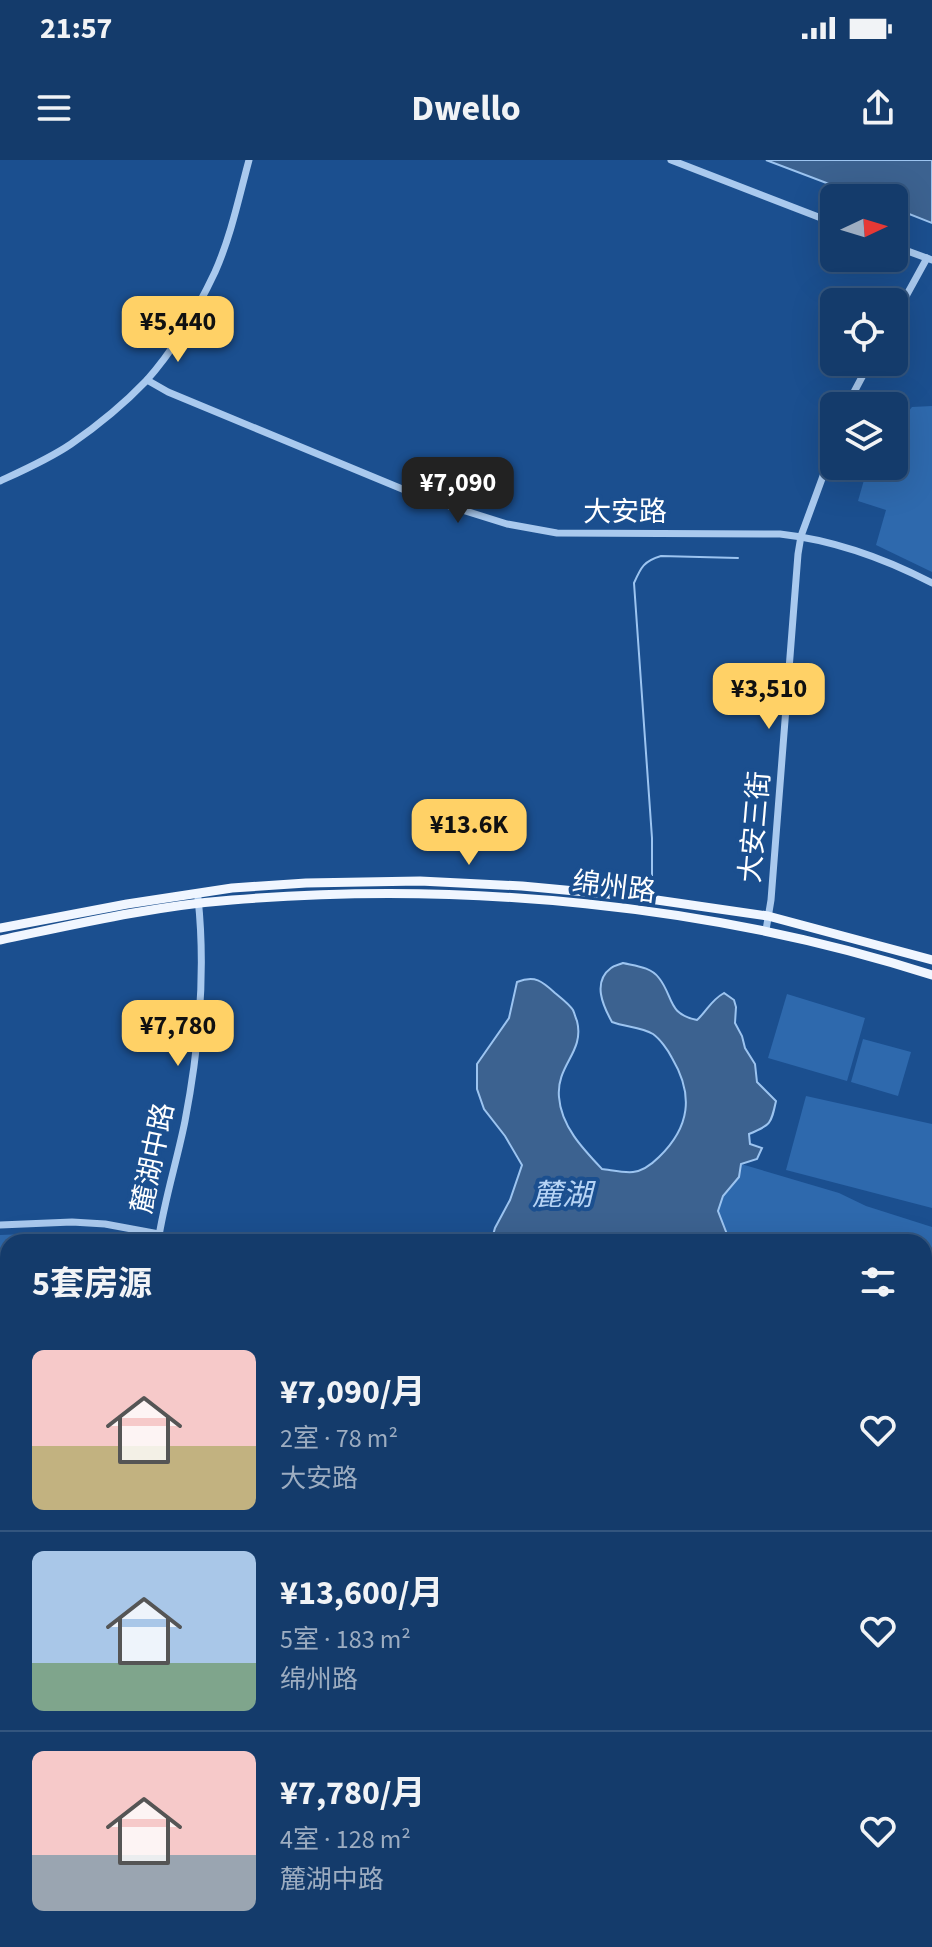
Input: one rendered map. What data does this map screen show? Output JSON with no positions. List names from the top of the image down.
{
  "streets": {
    "main road": ["绵州路"],
    "street": ["大安路", "大安三街", "麓湖中路"]
  },
  "crossings": [
    ["大安路", "大安三街"],
    ["大安三街", "绵州路"],
    ["绵州路", "麓湖中路"]
  ],
  "water": ["麓湖"],
  "north": "right",
  "page": {
    "status": "21:57",
    "header": "Dwello",
    "price": [
      "¥5,440",
      "¥7,090",
      "¥3,510",
      "¥13.6K",
      "¥7,780"
    ],
    "heading": "5套房源",
    "list": [
      {
        "name": "¥7,090/月",
        "note": "2室 · 78 m² · 大安路"
      },
      {
        "name": "¥13,600/月",
        "note": "5室 · 183 m² · 绵州路"
      },
      {
        "name": "¥7,780/月",
        "note": "4室 · 128 m² · 麓湖中路"
      }
    ]
  }
}
